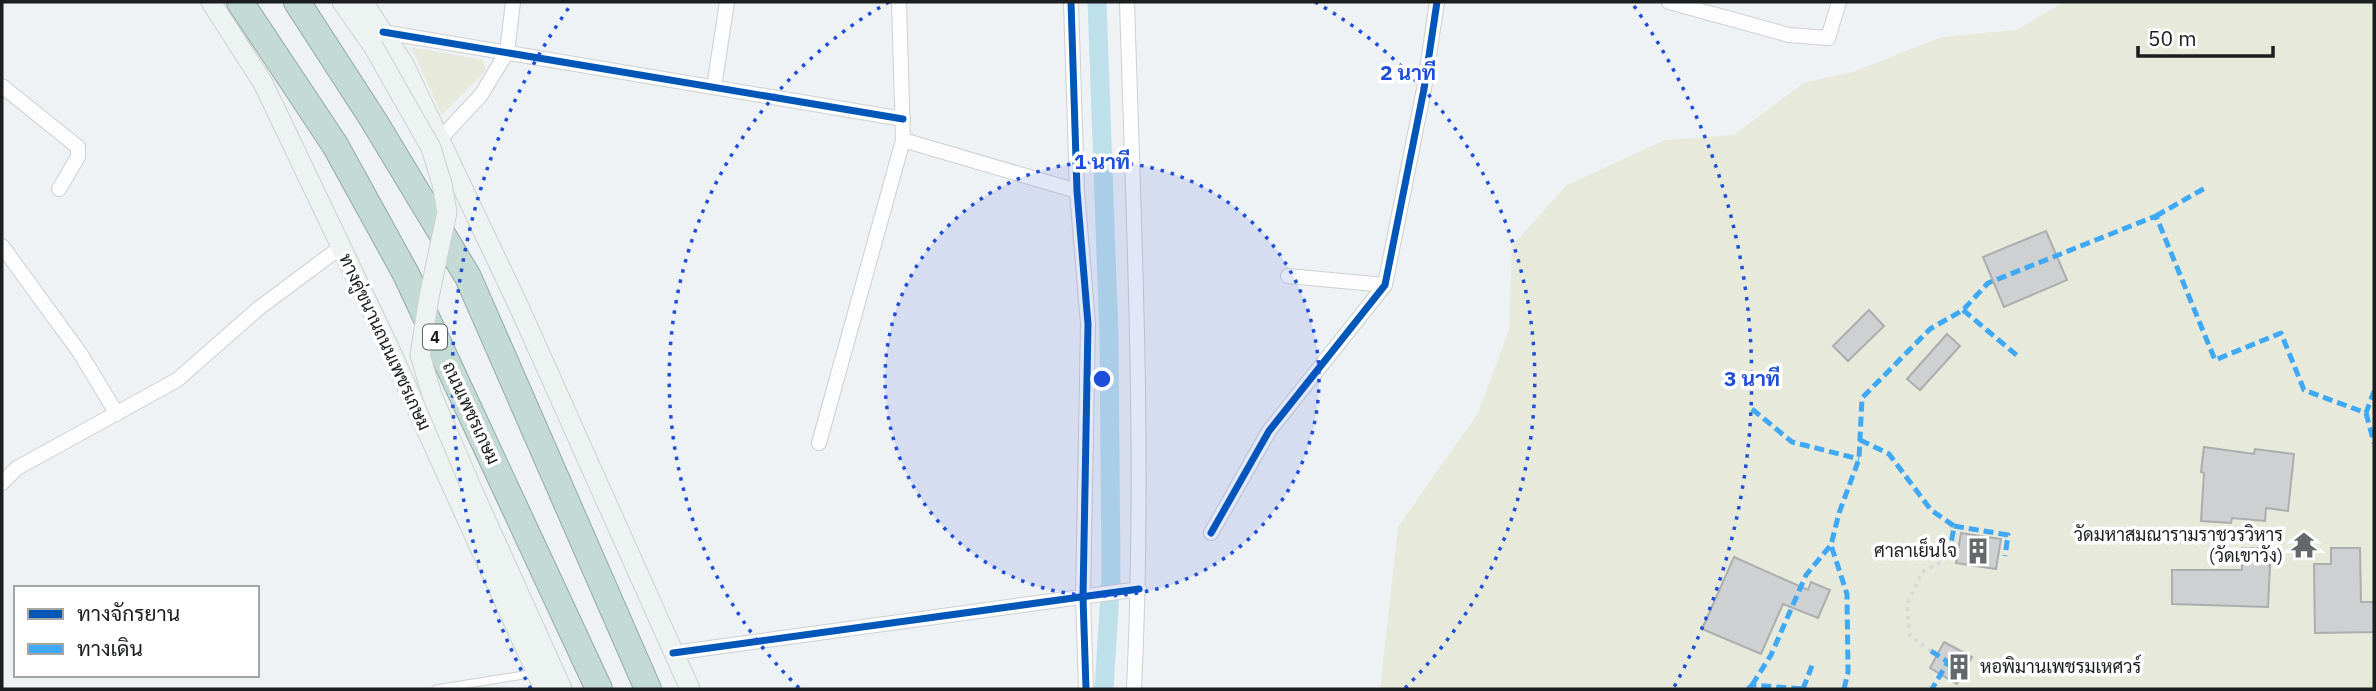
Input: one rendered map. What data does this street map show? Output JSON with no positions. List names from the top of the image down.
{
  "streets": {
    "highway": ["4", "ถนนเพชรเกษม"],
    "main road": ["ทางคู่ขนานถนนเพชรเกษม"]
  },
  "places": {
    "temple": ["วัดมหาสมณารามราชวรวิหาร (วัดเขาวัง)"],
    "building": ["ศาลาเย็นใจ", "หอพิมานเพชรมเหศวร์"]
  },
  "legend": ["ทางจักรยาน", "ทางเดิน"],
  "scale_bar": "50 m",
  "rings": ["2 นาที", "1 นาที", "3 นาที"]
}
